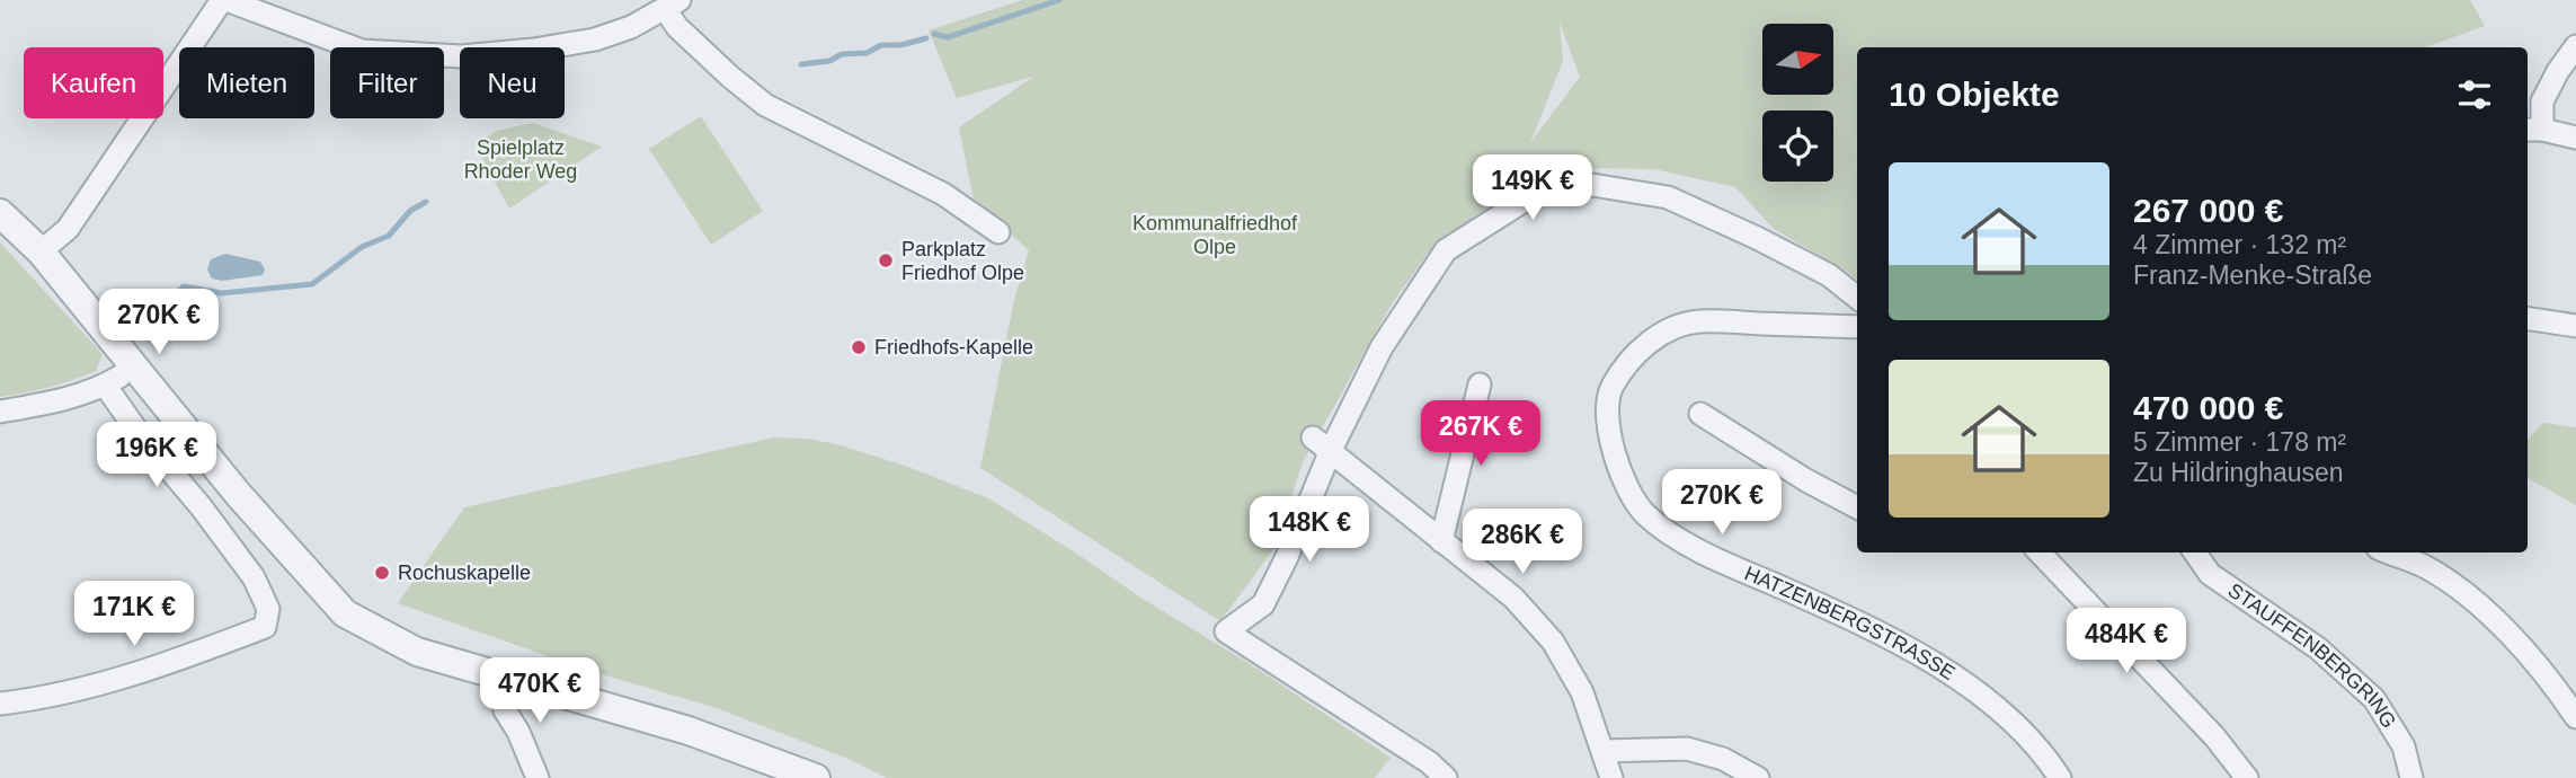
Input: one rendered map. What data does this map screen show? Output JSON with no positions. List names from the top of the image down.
{
  "streets": {
    "street": ["HATZENBERGSTRASSE", "STAUFFENBERGRING"]
  },
  "parks": ["Spielplatz Rhoder Weg", "Kommunalfriedhof Olpe"],
  "places": ["Parkplatz Friedhof Olpe", "Friedhofs-Kapelle", "Rochuskapelle"],
  "north": "right",
  "page": {
    "chip": [
      "Kaufen",
      "Mieten",
      "Filter",
      "Neu"
    ],
    "heading": "10 Objekte",
    "list": [
      {
        "name": "267 000 €",
        "note": "4 Zimmer · 132 m² · Franz-Menke-Straße"
      },
      {
        "name": "470 000 €",
        "note": "5 Zimmer · 178 m² · Zu Hildringhausen"
      }
    ],
    "price": [
      "149K €",
      "270K €",
      "267K €",
      "196K €",
      "270K €",
      "148K €",
      "286K €",
      "171K €",
      "484K €",
      "470K €"
    ]
  }
}
